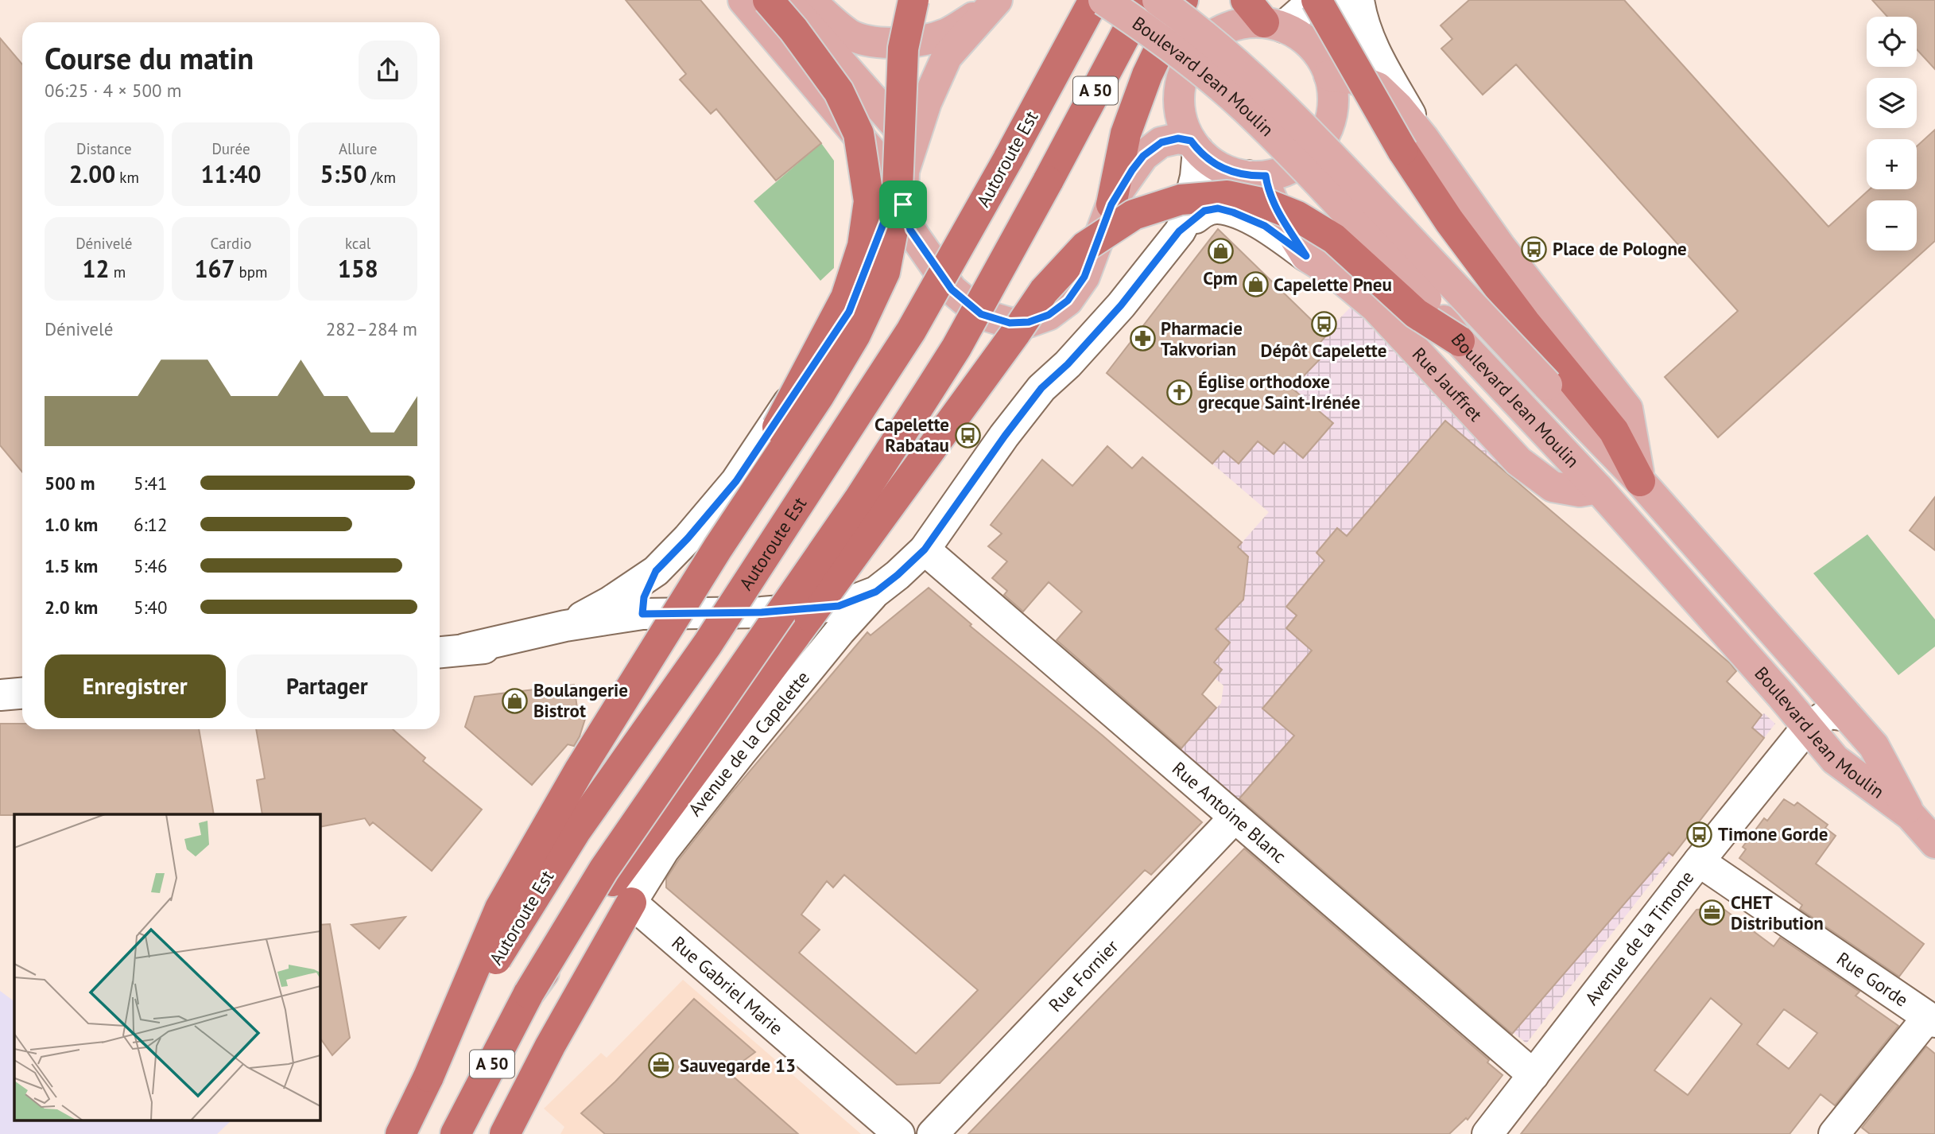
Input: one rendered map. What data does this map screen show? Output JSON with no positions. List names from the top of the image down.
{
  "streets": {
    "highway": ["A 50", "Autoroute Est"],
    "main road": ["Boulevard Jean Moulin", "Rue Jauffret"],
    "street": [
      "Avenue de la Capelette",
      "Rue Antoine Blanc",
      "Avenue de la Timone",
      "Rue Fornier",
      "Rue Gorde",
      "Rue Gabriel Marie"
    ]
  },
  "crossings": [
    ["Boulevard Jean Moulin", "Rue Jauffret"],
    ["Boulevard Jean Moulin", "Avenue de la Timone"],
    ["Rue Jauffret", "Avenue de la Capelette"],
    ["Avenue de la Capelette", "Rue Antoine Blanc"],
    ["Avenue de la Capelette", "Rue Gabriel Marie"],
    ["Rue Antoine Blanc", "Avenue de la Timone"],
    ["Rue Antoine Blanc", "Rue Fornier"],
    ["Avenue de la Timone", "Rue Gorde"]
  ],
  "places": {
    "bus stop": [
      "Place de Pologne",
      "Dépôt Capelette",
      "Capelette Rabatau",
      "Timone Gorde"
    ],
    "shop": ["Cpm", "Capelette Pneu", "Boulangerie Bistrot"],
    "pharmacy": ["Pharmacie Takvorian"],
    "church": ["Église orthodoxe grecque Saint-Irénée"],
    "office": ["CHET Distribution", "Sauvegarde 13"]
  },
  "page": {
    "map_buttons": ["+", "−"],
    "heading": ["Course du matin", "06:25 · 4 × 500 m"],
    "stats": [
      ["Distance", "2.00 km"],
      ["Durée", "11:40"],
      ["Allure", "5:50 /km"],
      ["Dénivelé", "12 m"],
      ["Cardio", "167 bpm"],
      ["kcal", "158"]
    ],
    "chart": ["Dénivelé", "282–284 m"],
    "list": [
      {
        "name": "500 m",
        "note": "5:41"
      },
      {
        "name": "1.0 km",
        "note": "6:12"
      },
      {
        "name": "1.5 km",
        "note": "5:46"
      },
      {
        "name": "2.0 km",
        "note": "5:40"
      }
    ],
    "buttons": ["Enregistrer", "Partager"]
  }
}
